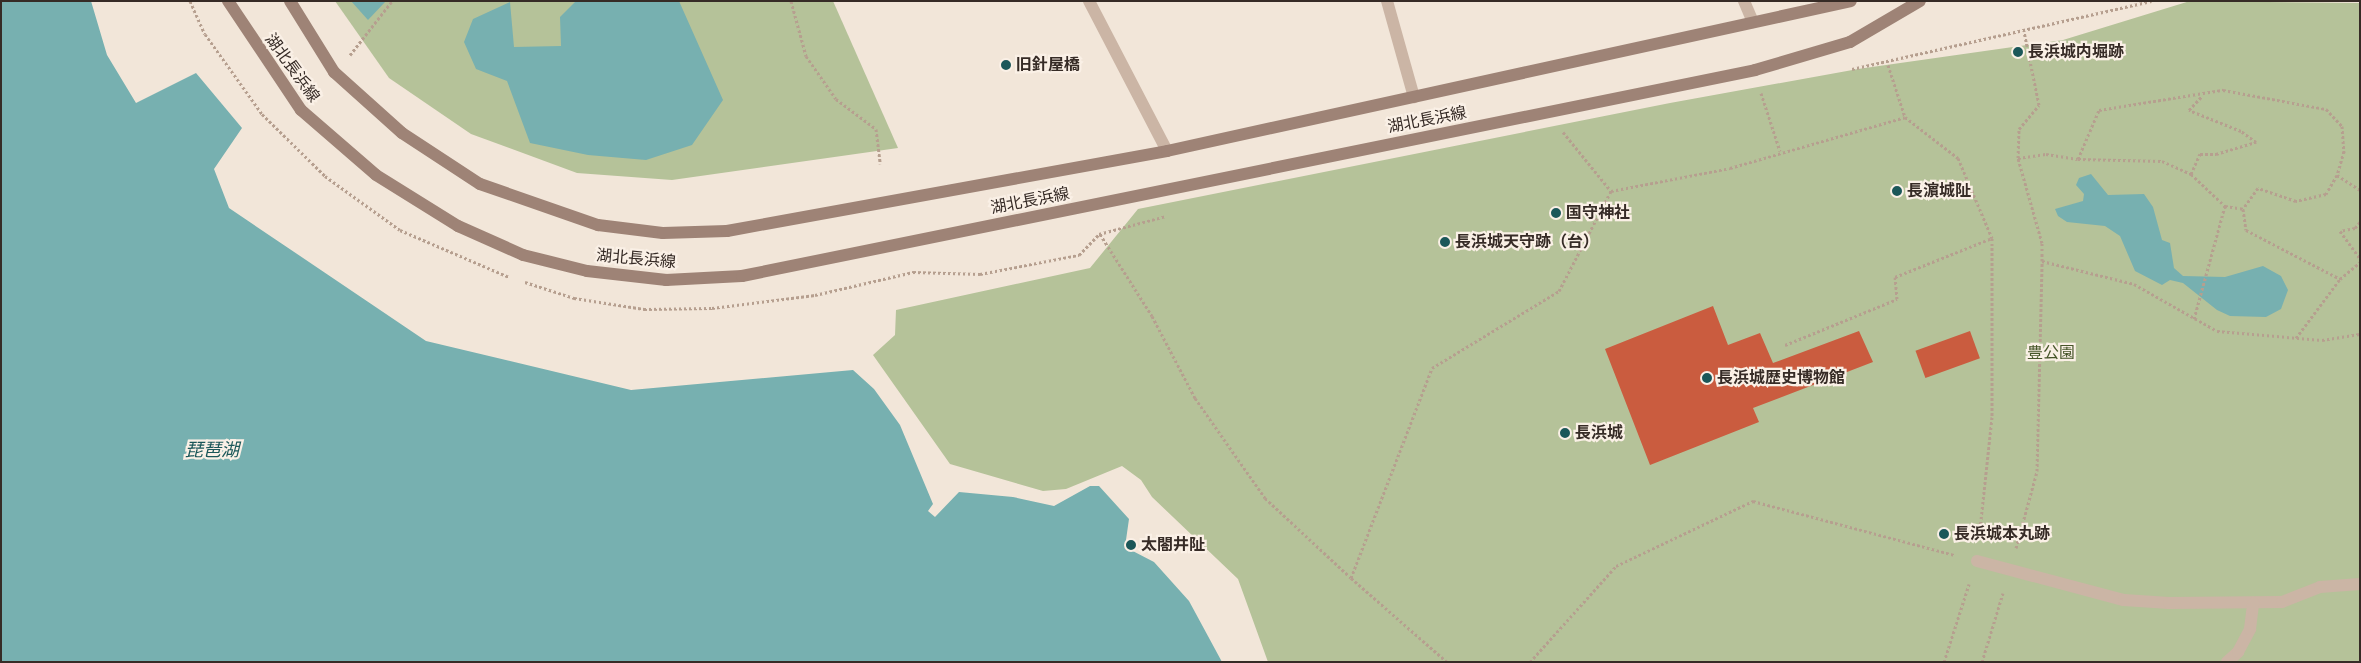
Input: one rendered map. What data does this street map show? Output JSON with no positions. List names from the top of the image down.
{
  "streets": {
    "main road": ["湖北長浜線"]
  },
  "water": ["琵琶湖"],
  "parks": ["豊公園"],
  "places": [
    "長浜城内堀跡",
    "旧針屋橋",
    "長濵城阯",
    "国守神社",
    "長浜城天守跡（台）",
    "長浜城歴史博物館",
    "長浜城",
    "長浜城本丸跡",
    "太閤井阯"
  ]
}
